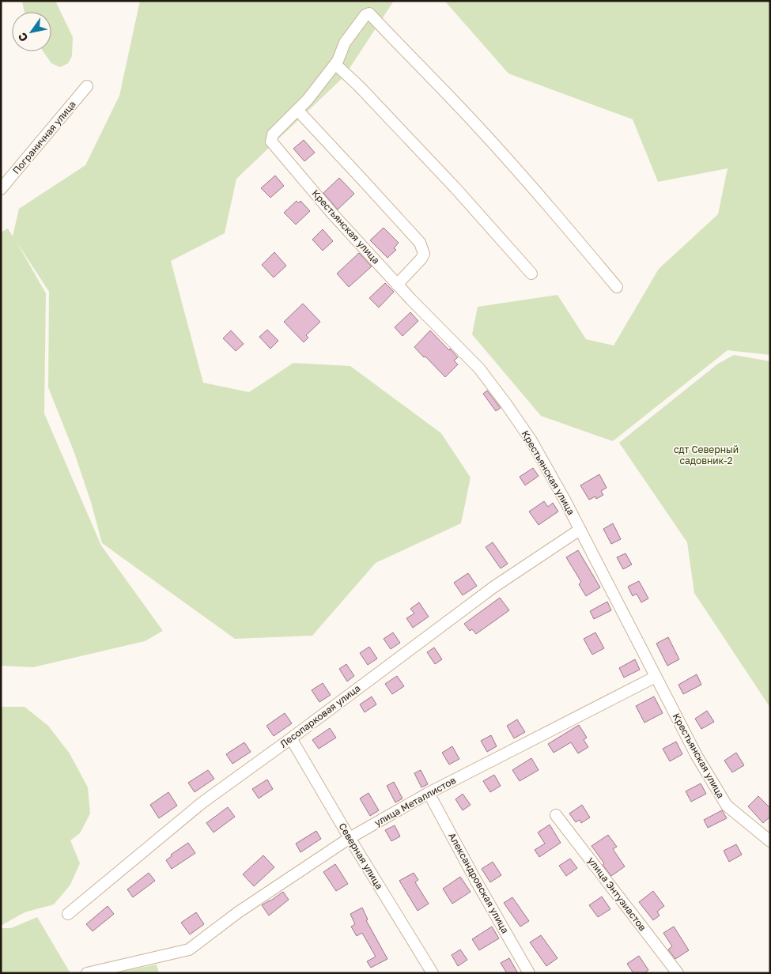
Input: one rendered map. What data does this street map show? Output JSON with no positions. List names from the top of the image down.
{
  "streets": {
    "street": [
      "Пограничная улица",
      "Крестьянская улица",
      "Лесопарковая улица",
      "улица Металлистов",
      "Северная улица",
      "Александровская улица",
      "улица Энтузиастов"
    ]
  },
  "crossings": [
    ["Крестьянская улица", "Лесопарковая улица"],
    ["Крестьянская улица", "улица Металлистов"],
    ["Лесопарковая улица", "Северная улица"],
    ["улица Металлистов", "Северная улица"],
    ["улица Металлистов", "Александровская улица"]
  ],
  "parks": ["сдт Северный садовник-2"],
  "north": "bottom left"
}
